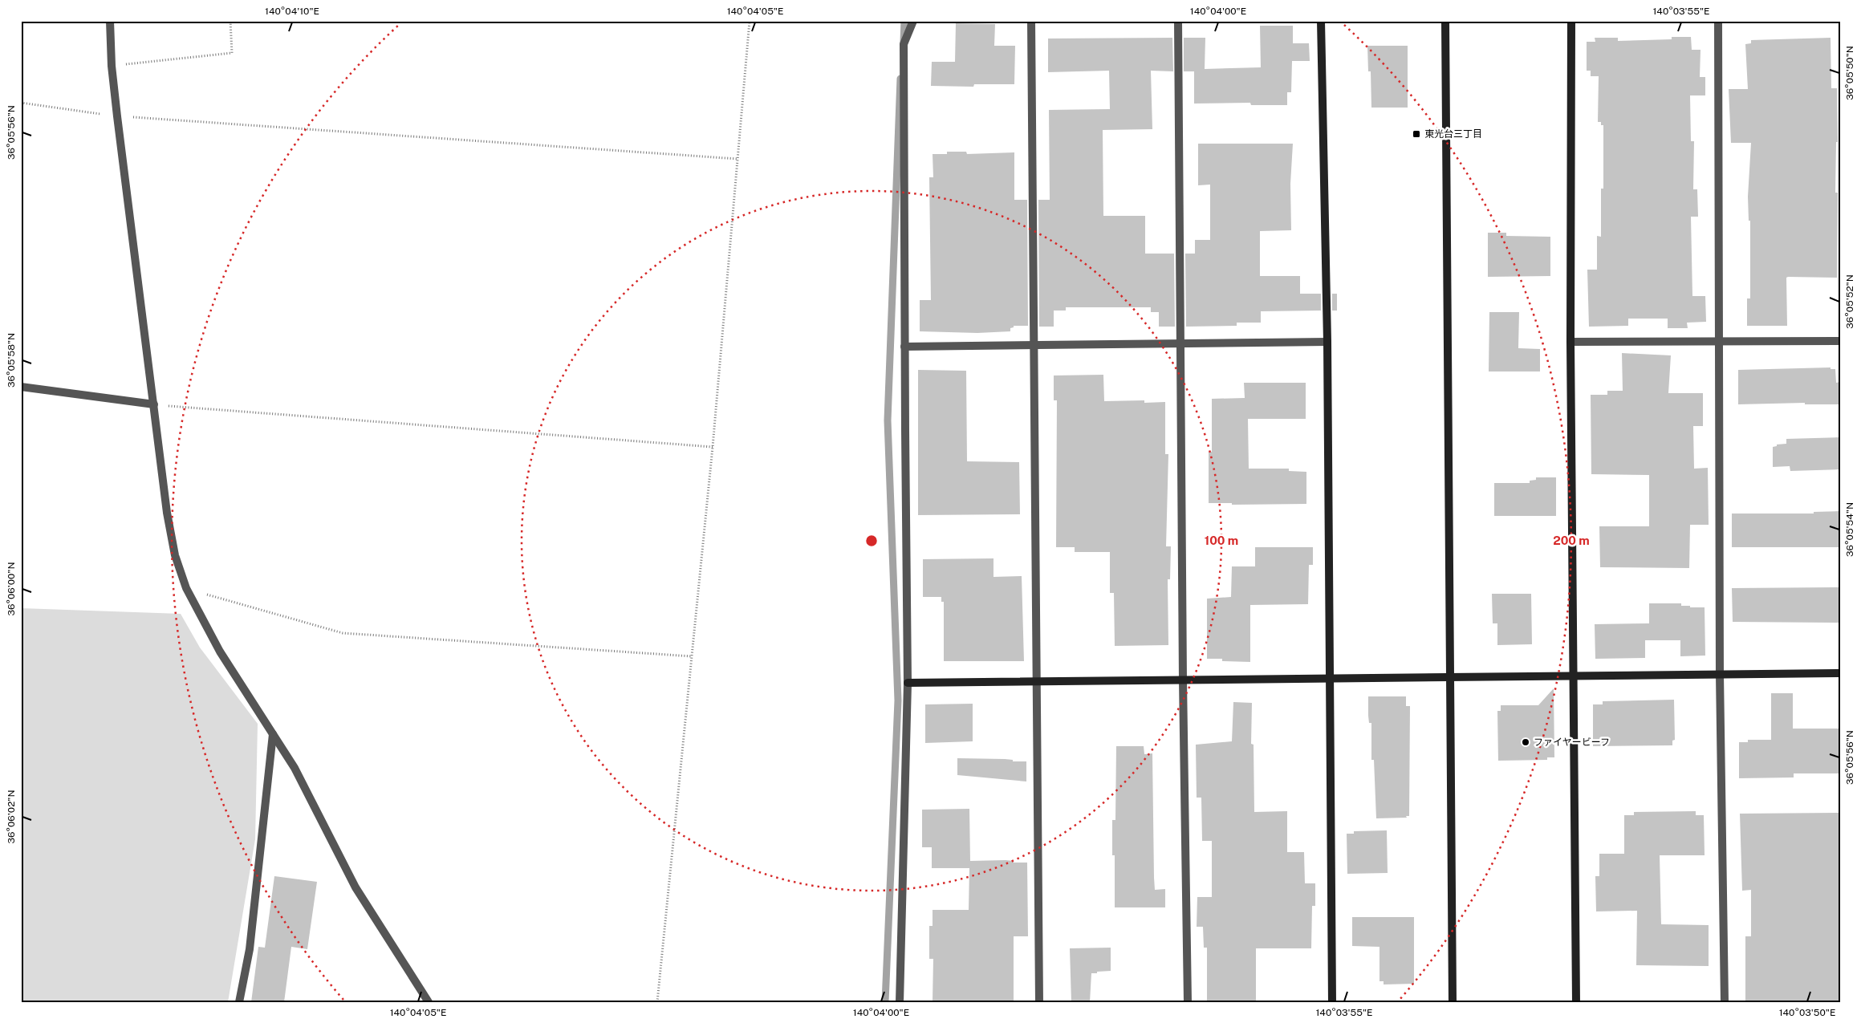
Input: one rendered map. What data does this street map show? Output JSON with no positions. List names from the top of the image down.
{
  "places": {
    "transit": ["東光台三丁目"],
    "other": ["ファイヤービーフ"]
  },
  "coordinates": [
    "140°04'10\"E",
    "140°04'05\"E",
    "140°04'00\"E",
    "140°03'55\"E",
    "36°05'50\"N",
    "36°05'56\"N",
    "36°05'52\"N",
    "36°05'58\"N",
    "36°05'54\"N",
    "36°06'00\"N",
    "36°06'02\"N",
    "140°03'50\"E"
  ],
  "rings": ["100 m", "200 m"]
}
